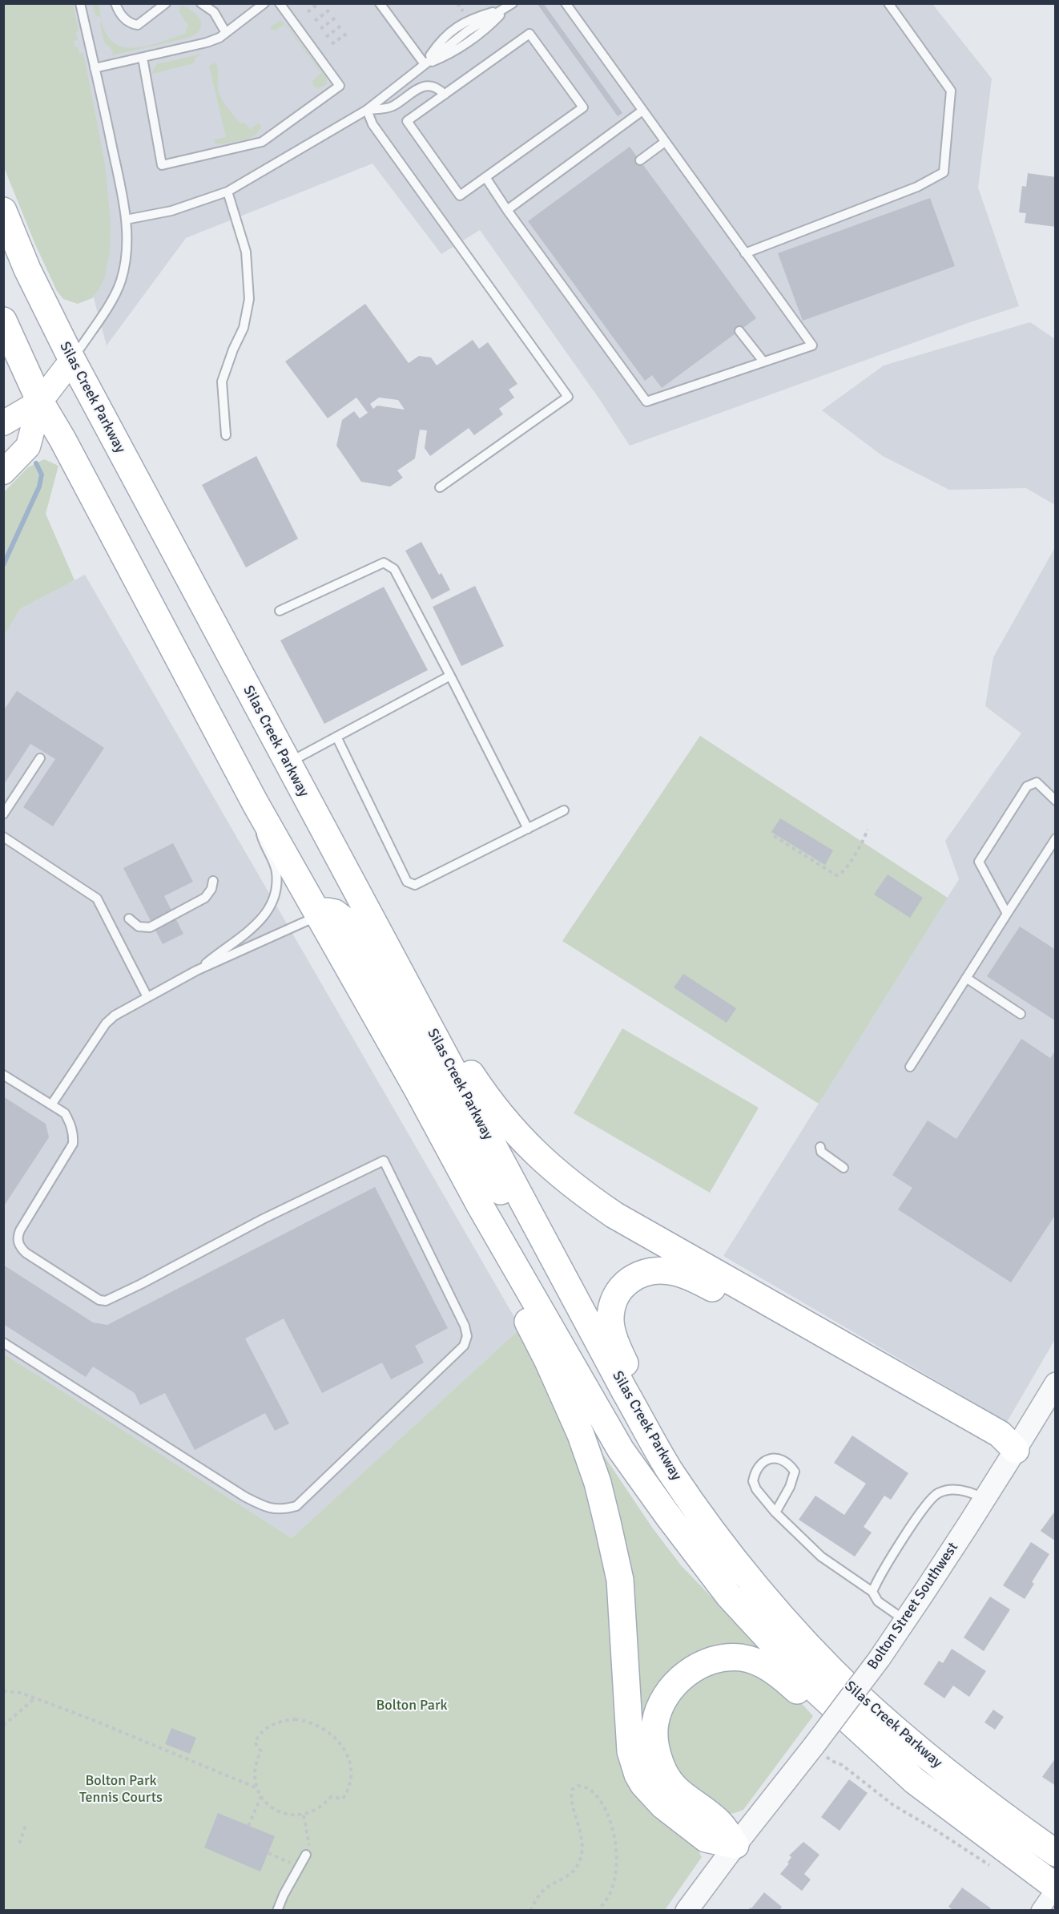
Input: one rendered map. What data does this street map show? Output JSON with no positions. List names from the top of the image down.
{
  "streets": {
    "main road": ["Silas Creek Parkway"],
    "street": ["Bolton Street Southwest"]
  },
  "parks": ["Bolton Park", "Bolton Park Tennis Courts"]
}
